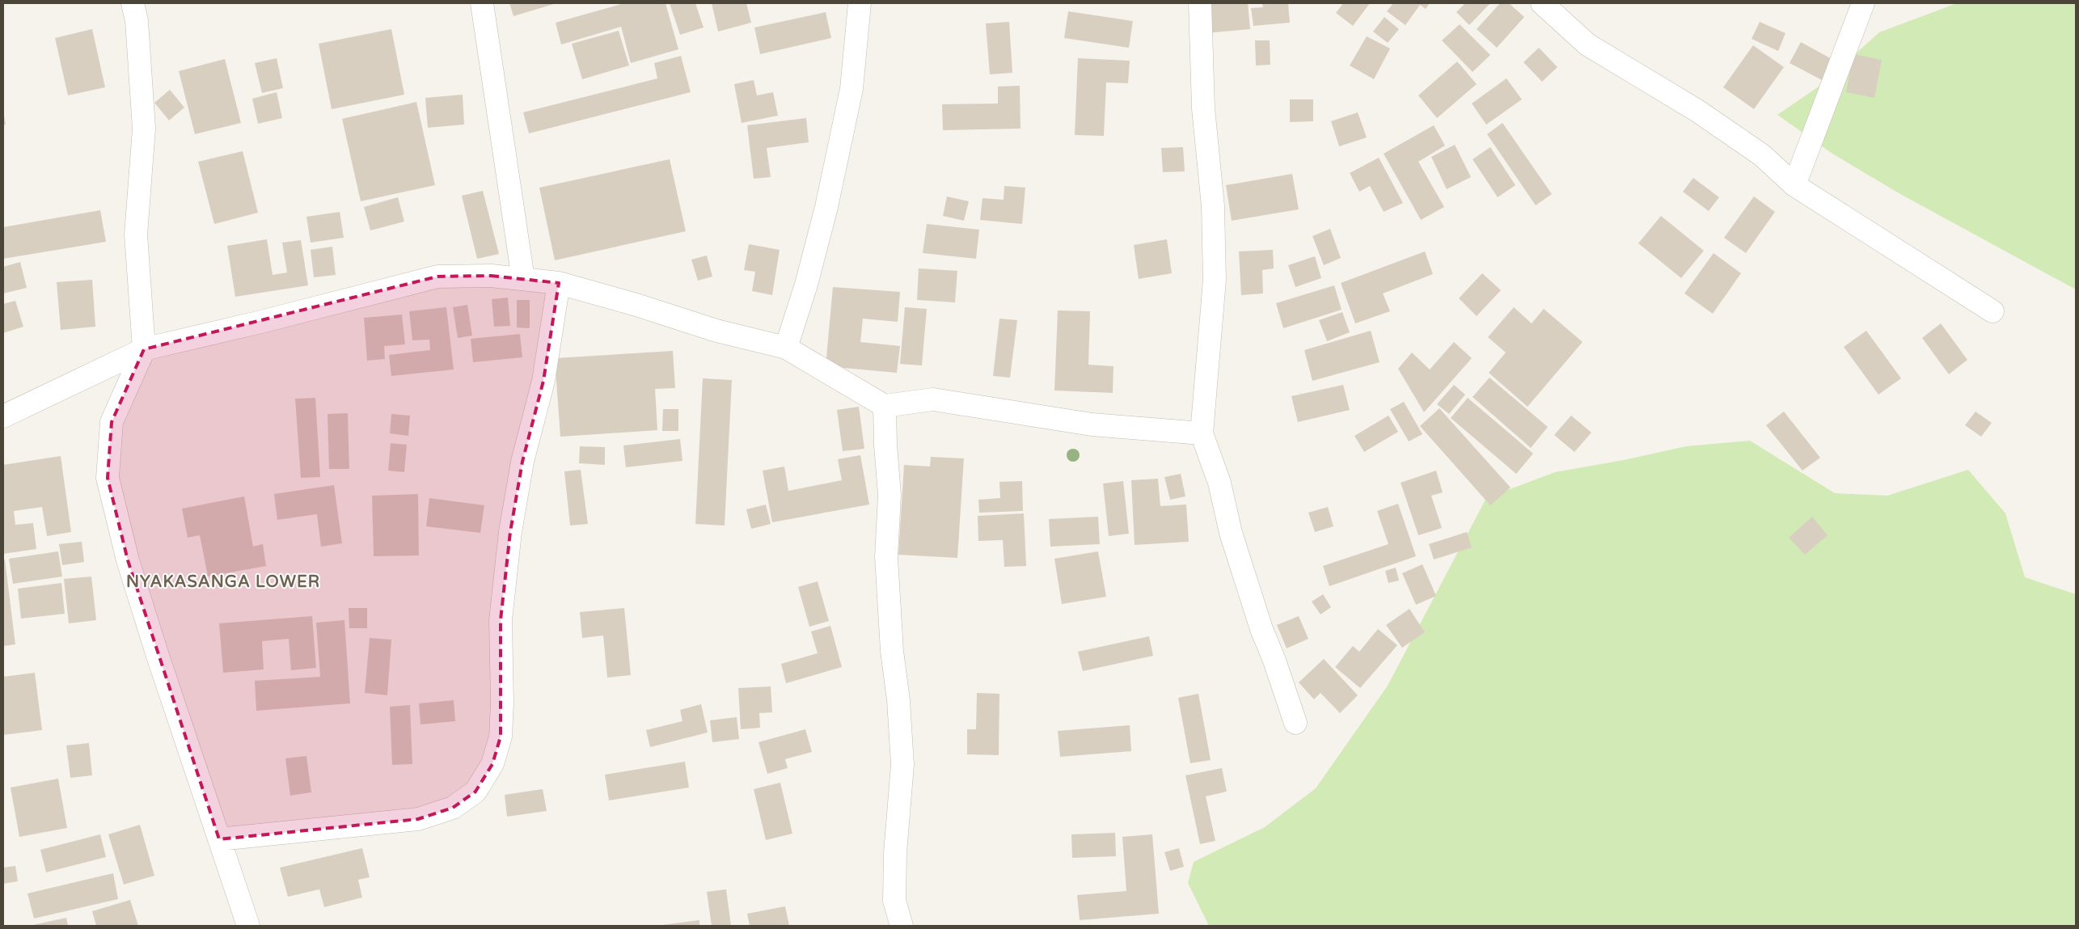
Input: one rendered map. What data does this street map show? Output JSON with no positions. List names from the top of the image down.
{
  "districts": ["NYAKASANGA LOWER"]
}
